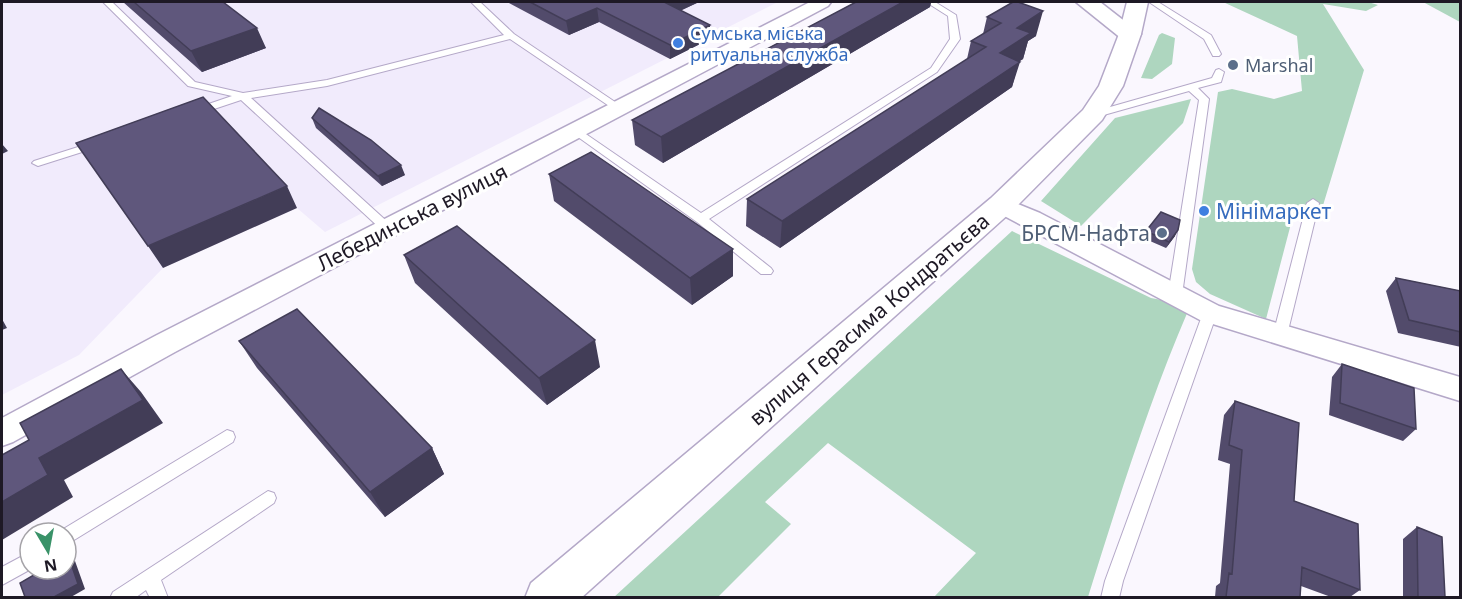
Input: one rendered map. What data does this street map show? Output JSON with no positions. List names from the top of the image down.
{
  "streets": {
    "main road": ["вулиця Герасима Кондратьєва"],
    "street": ["Лебединська вулиця"]
  },
  "places": [
    "Сумська міська ритуальна служба",
    "Marshal",
    "Мінімаркет",
    "БРСМ-Нафта"
  ],
  "north": "bottom"
}
